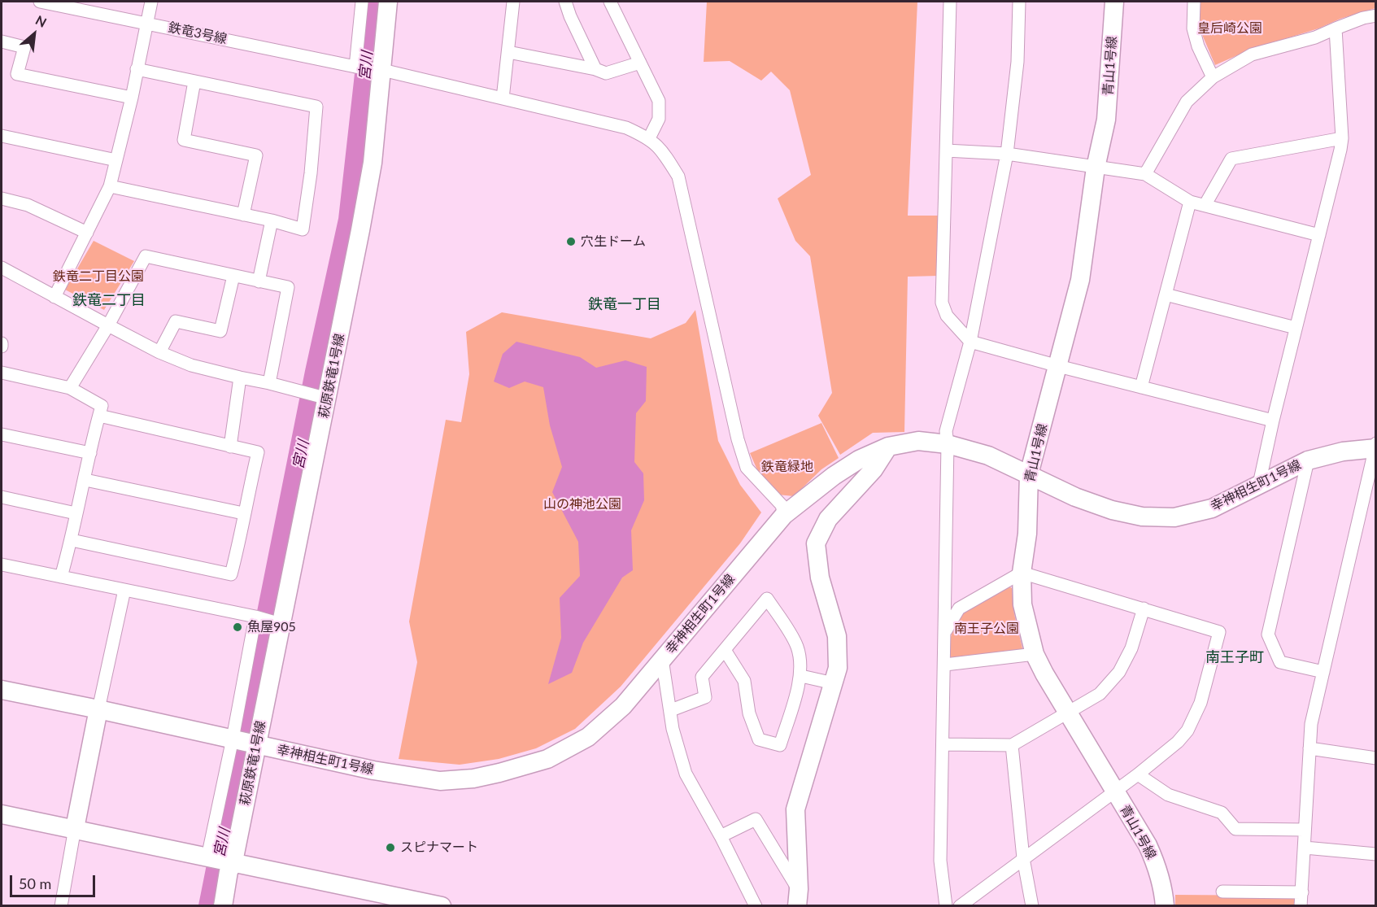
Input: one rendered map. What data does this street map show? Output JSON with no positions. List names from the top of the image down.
{
  "streets": {
    "street": [
      "鉄竜3号線",
      "青山1号線",
      "萩原鉄竜1号線",
      "幸神相生町1号線"
    ]
  },
  "crossings": [
    ["鉄竜3号線", "萩原鉄竜1号線"],
    ["青山1号線", "幸神相生町1号線"],
    ["萩原鉄竜1号線", "幸神相生町1号線"]
  ],
  "districts": ["鉄竜二丁目", "鉄竜一丁目", "南王子町"],
  "water": ["宮川"],
  "parks": [
    "皇后崎公園",
    "鉄竜二丁目公園",
    "鉄竜緑地",
    "山の神池公園",
    "南王子公園"
  ],
  "places": ["穴生ドーム", "魚屋905", "スピナマート"],
  "scale_bar": "50 m",
  "north": "top right"
}
